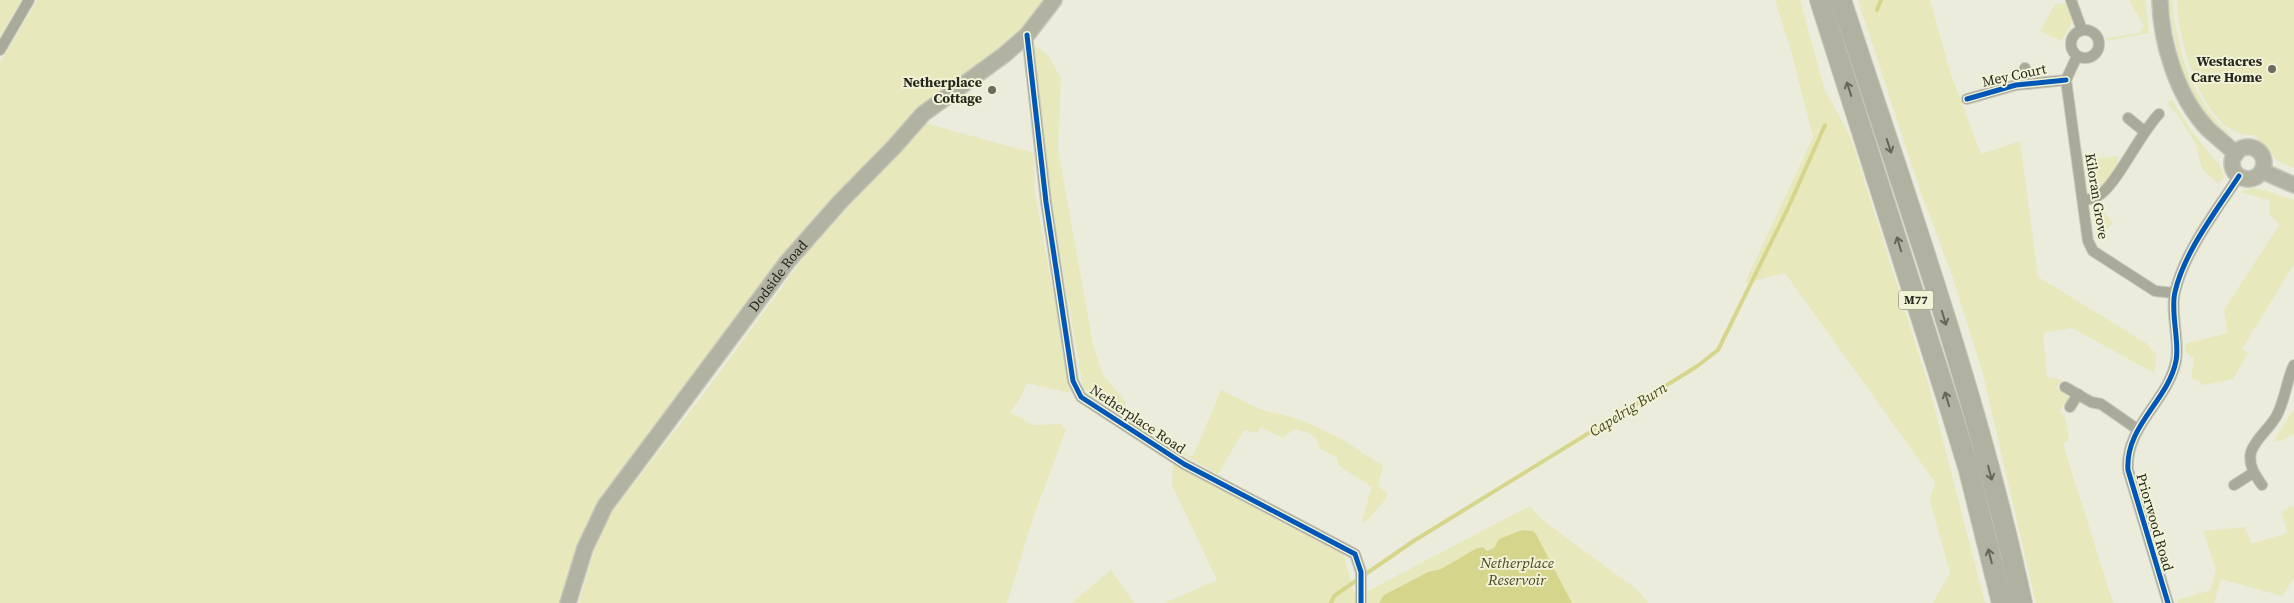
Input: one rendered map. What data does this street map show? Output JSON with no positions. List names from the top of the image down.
{
  "streets": {
    "highway": ["M77"],
    "main road": ["Dodside Road"],
    "street": [
      "Mey Court",
      "Kiloran Grove",
      "Netherplace Road",
      "Priorwood Road"
    ]
  },
  "crossings": [
    ["Mey Court", "Kiloran Grove"],
    ["Kiloran Grove", "Priorwood Road"],
    ["Dodside Road", "Netherplace Road"]
  ],
  "water": ["Capelrig Burn", "Netherplace Reservoir"],
  "places": ["Westacres Care Home", "Netherplace Cottage"]
}
